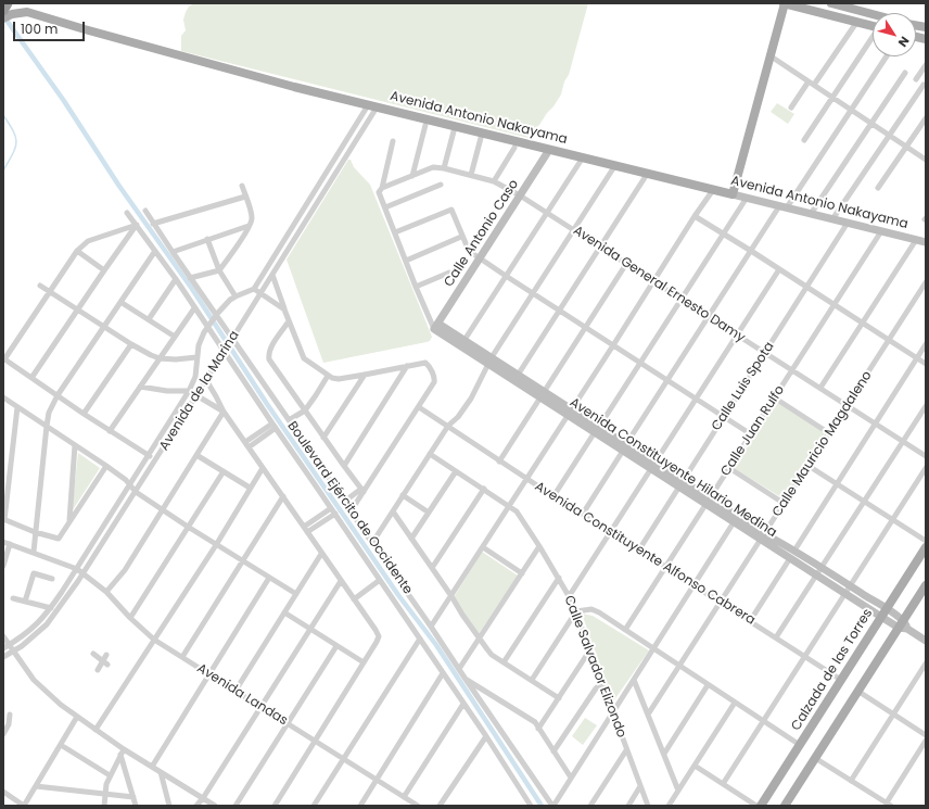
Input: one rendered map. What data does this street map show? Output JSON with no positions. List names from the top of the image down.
{
  "streets": {
    "main road": ["Avenida Antonio Nakayama", "Calzada de las Torres"],
    "street": [
      "Calle Antonio Caso",
      "Avenida General Ernesto Damy",
      "Calle Luis Spota",
      "Avenida de la Marina",
      "Calle Juan Rulfo",
      "Calle Mauricio Magdaleno",
      "Avenida Constituyente Hilario Medina",
      "Boulevard Ejército de Occidente",
      "Avenida Constituyente Alfonso Cabrera",
      "Calle Salvador Elizondo",
      "Avenida Landas"
    ]
  },
  "crossings": [
    ["Avenida Antonio Nakayama", "Calle Antonio Caso"],
    ["Avenida Antonio Nakayama", "Calle Luis Spota"],
    ["Avenida Antonio Nakayama", "Avenida de la Marina"],
    ["Avenida Antonio Nakayama", "Calle Juan Rulfo"],
    ["Calle Antonio Caso", "Avenida General Ernesto Damy"],
    ["Calle Antonio Caso", "Avenida Constituyente Hilario Medina"],
    ["Avenida General Ernesto Damy", "Calle Luis Spota"],
    ["Avenida General Ernesto Damy", "Calle Juan Rulfo"],
    ["Avenida General Ernesto Damy", "Calle Mauricio Magdaleno"],
    ["Calle Luis Spota", "Avenida Constituyente Hilario Medina"],
    ["Calle Luis Spota", "Avenida Constituyente Alfonso Cabrera"],
    ["Avenida de la Marina", "Boulevard Ejército de Occidente"],
    ["Avenida de la Marina", "Avenida Landas"],
    ["Calle Juan Rulfo", "Avenida Constituyente Hilario Medina"],
    ["Calle Juan Rulfo", "Avenida Constituyente Alfonso Cabrera"],
    ["Calle Mauricio Magdaleno", "Avenida Constituyente Hilario Medina"],
    ["Calle Mauricio Magdaleno", "Avenida Constituyente Alfonso Cabrera"],
    ["Avenida Constituyente Hilario Medina", "Calzada de las Torres"],
    ["Avenida Constituyente Alfonso Cabrera", "Calzada de las Torres"]
  ],
  "scale_bar": "100 m",
  "north": "bottom right"
}
